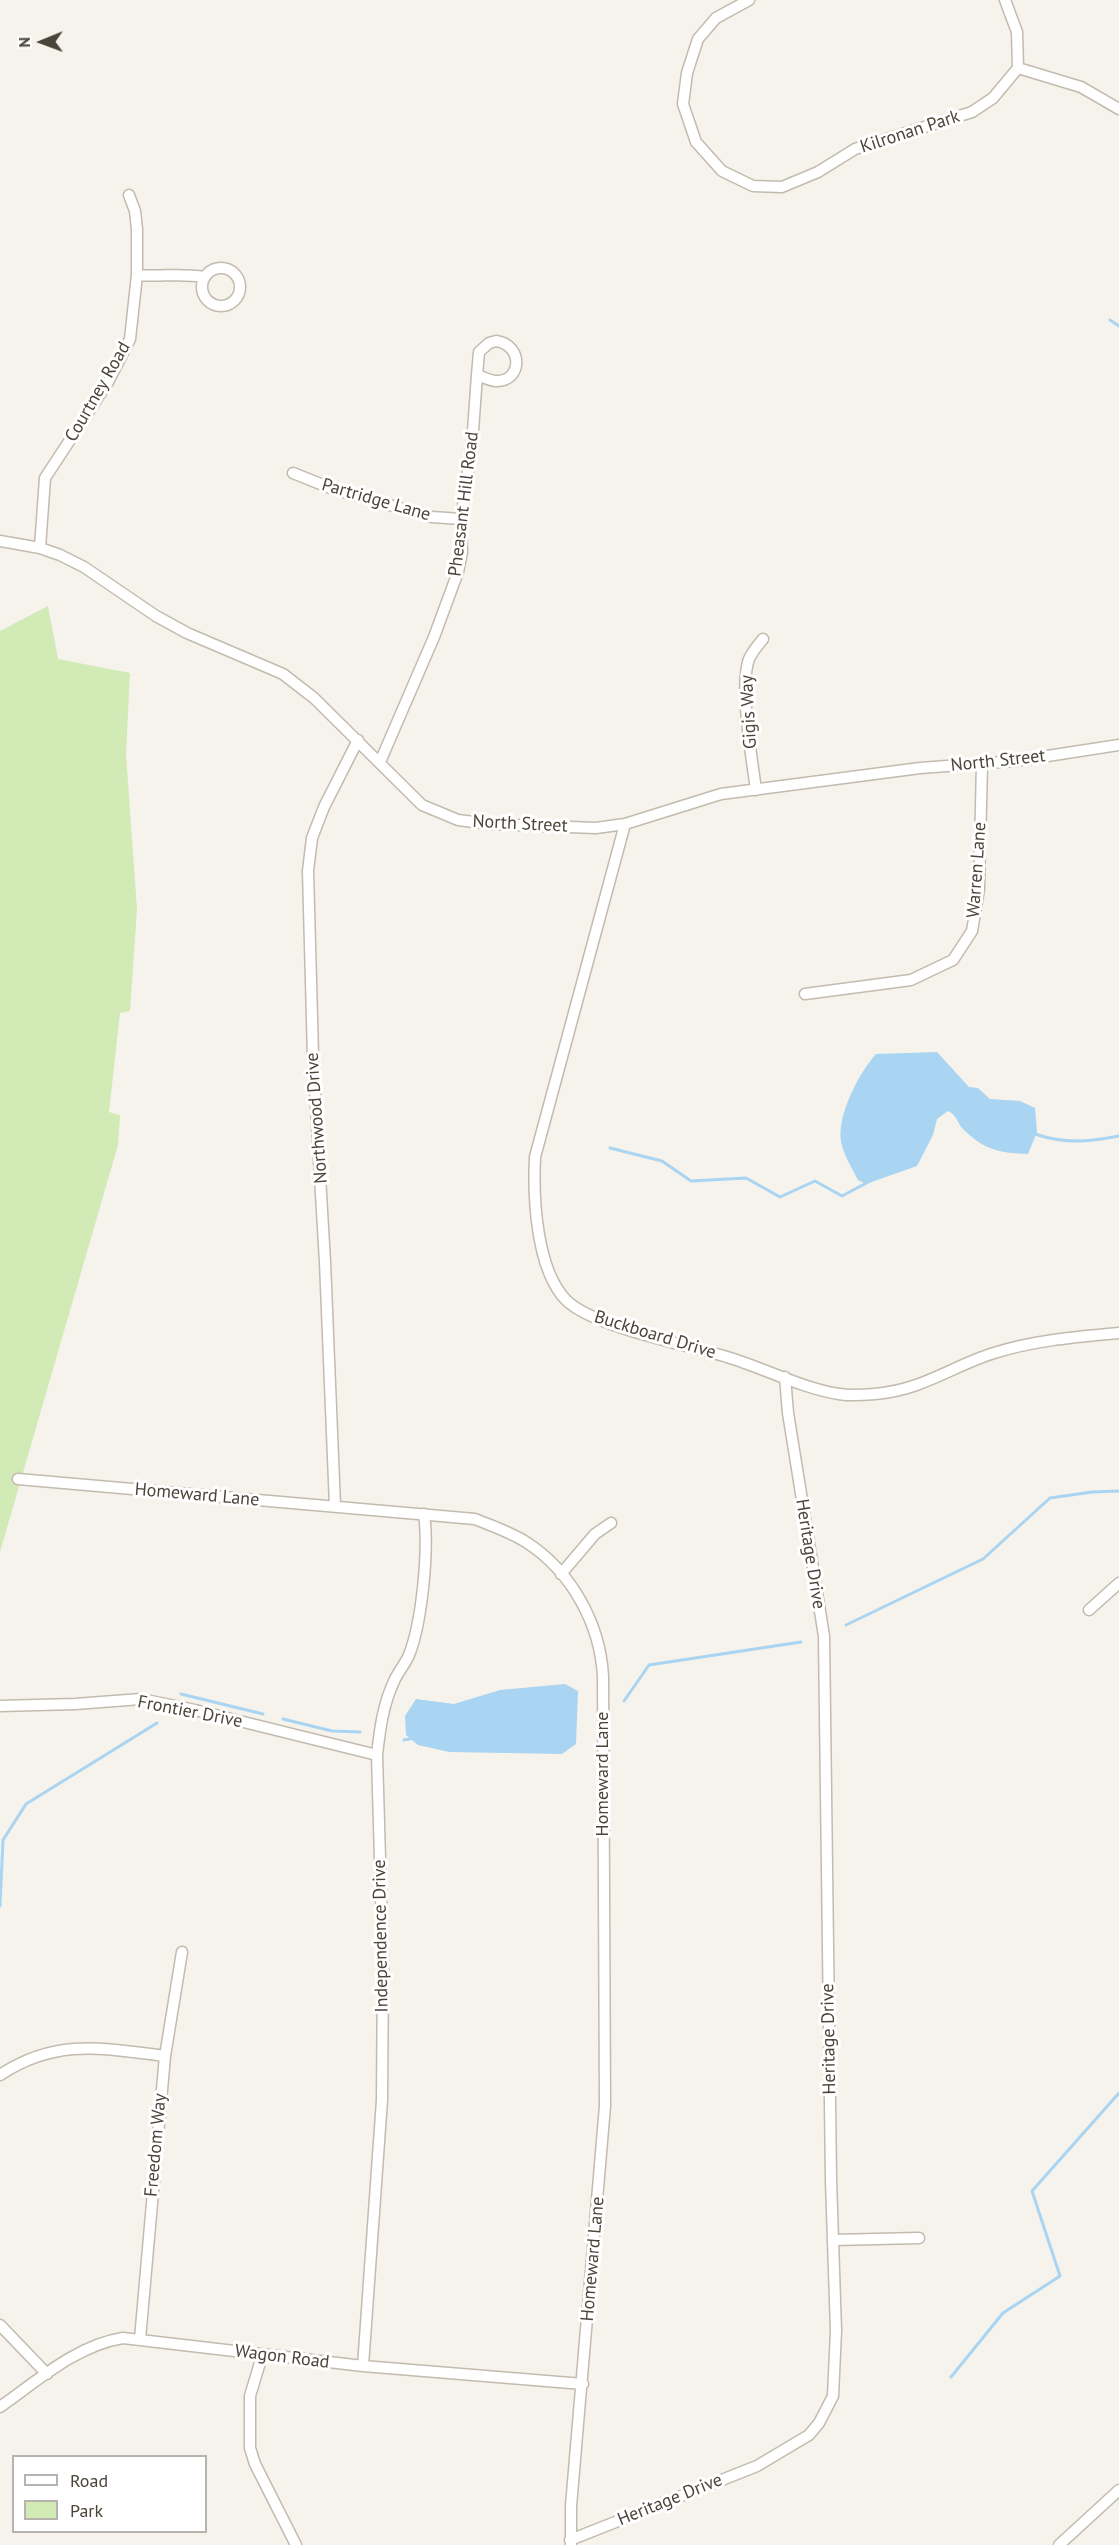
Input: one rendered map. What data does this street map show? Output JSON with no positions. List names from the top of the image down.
{
  "streets": {
    "street": [
      "Kilronan Park",
      "Courtney Road",
      "Partridge Lane",
      "Pheasant Hill Road",
      "Gigis Way",
      "North Street",
      "Warren Lane",
      "Northwood Drive",
      "Buckboard Drive",
      "Homeward Lane",
      "Heritage Drive",
      "Frontier Drive",
      "Independence Drive",
      "Freedom Way",
      "Wagon Road"
    ]
  },
  "crossings": [
    ["Courtney Road", "North Street"],
    ["Partridge Lane", "Pheasant Hill Road"],
    ["Pheasant Hill Road", "North Street"],
    ["Gigis Way", "North Street"],
    ["North Street", "Warren Lane"],
    ["North Street", "Northwood Drive"],
    ["North Street", "Buckboard Drive"],
    ["Northwood Drive", "Homeward Lane"],
    ["Buckboard Drive", "Heritage Drive"],
    ["Homeward Lane", "Heritage Drive"],
    ["Homeward Lane", "Independence Drive"],
    ["Homeward Lane", "Wagon Road"],
    ["Frontier Drive", "Independence Drive"],
    ["Independence Drive", "Wagon Road"],
    ["Freedom Way", "Wagon Road"]
  ],
  "legend": ["Road", "Park"],
  "north": "left"
}
